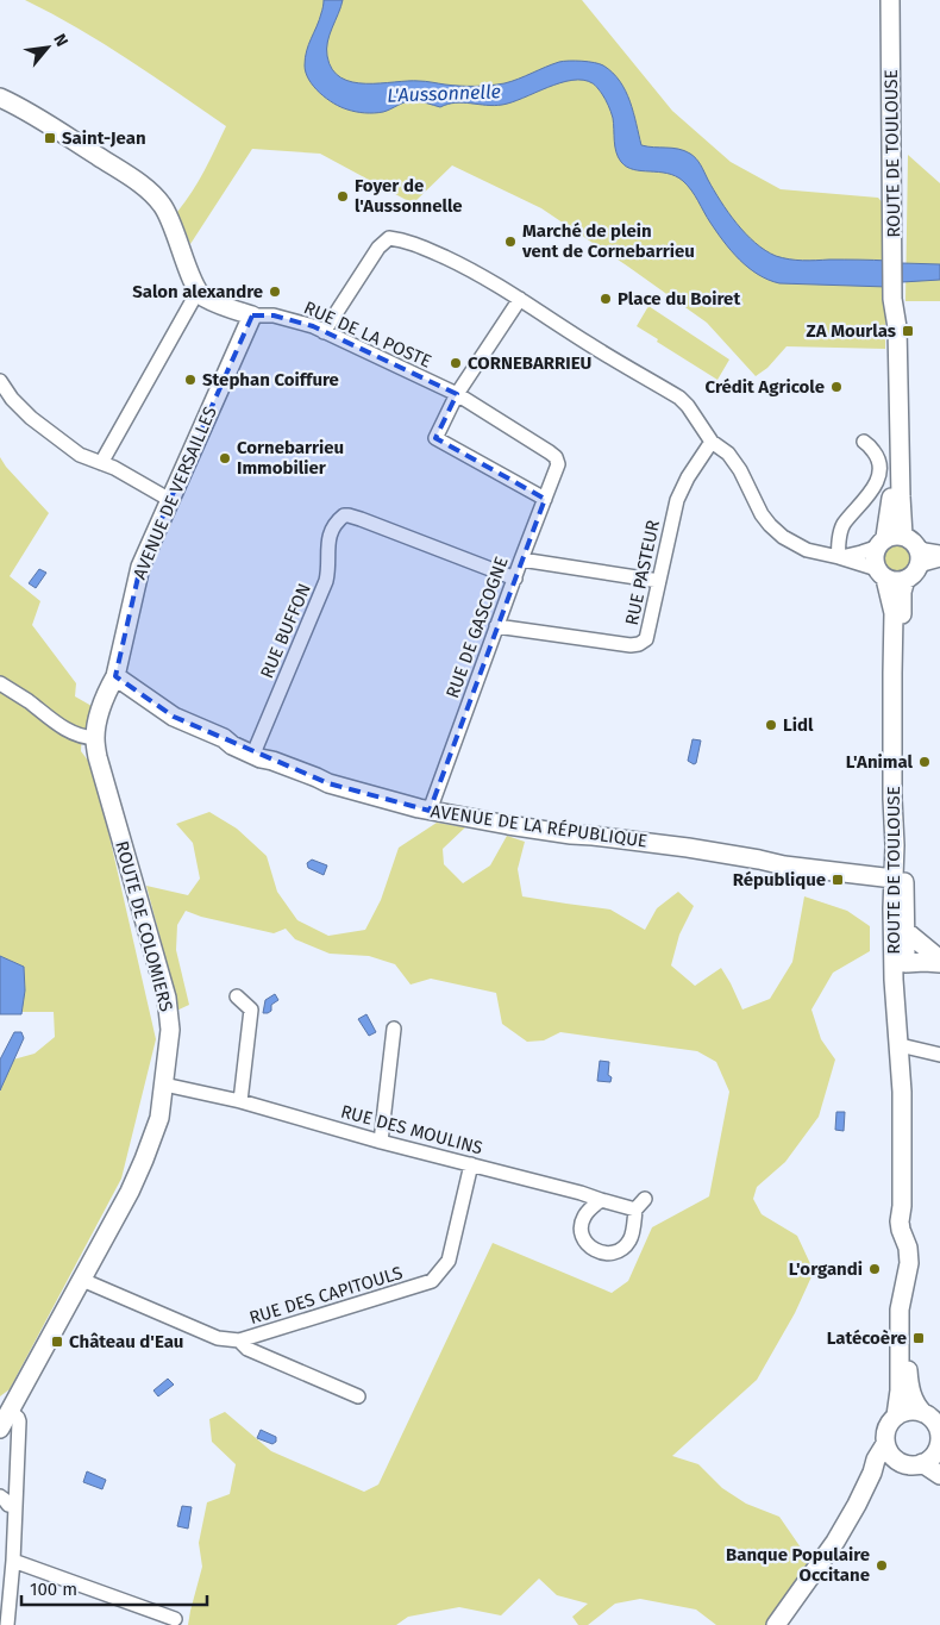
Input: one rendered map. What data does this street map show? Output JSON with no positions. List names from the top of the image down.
{
  "streets": {
    "main road": [
      "ROUTE DE TOULOUSE",
      "AVENUE DE VERSAILLES",
      "AVENUE DE LA RÉPUBLIQUE",
      "ROUTE DE COLOMIERS"
    ],
    "street": [
      "RUE DE LA POSTE",
      "RUE PASTEUR",
      "RUE DE GASCOGNE",
      "RUE BUFFON",
      "RUE DES MOULINS",
      "RUE DES CAPITOULS"
    ]
  },
  "crossings": [
    ["ROUTE DE TOULOUSE", "AVENUE DE LA RÉPUBLIQUE"],
    ["RUE DE LA POSTE", "AVENUE DE VERSAILLES"],
    ["RUE DE LA POSTE", "RUE DE GASCOGNE"],
    ["AVENUE DE VERSAILLES", "AVENUE DE LA RÉPUBLIQUE"],
    ["AVENUE DE VERSAILLES", "ROUTE DE COLOMIERS"],
    ["RUE PASTEUR", "RUE DE GASCOGNE"],
    ["RUE DE GASCOGNE", "RUE BUFFON"],
    ["RUE DE GASCOGNE", "AVENUE DE LA RÉPUBLIQUE"],
    ["RUE BUFFON", "AVENUE DE LA RÉPUBLIQUE"],
    ["AVENUE DE LA RÉPUBLIQUE", "ROUTE DE COLOMIERS"],
    ["ROUTE DE COLOMIERS", "RUE DES MOULINS"],
    ["ROUTE DE COLOMIERS", "RUE DES CAPITOULS"],
    ["RUE DES MOULINS", "RUE DES CAPITOULS"]
  ],
  "water": ["L'Aussonnelle"],
  "places": {
    "transit": [
      "Saint-Jean",
      "ZA Mourlas",
      "République",
      "Latécoère",
      "Château d'Eau"
    ],
    "other": [
      "Foyer de l'Aussonnelle",
      "Marché de plein vent de Cornebarrieu",
      "Salon alexandre",
      "Place du Boiret",
      "CORNEBARRIEU",
      "Stephan Coiffure",
      "Crédit Agricole",
      "Cornebarrieu Immobilier",
      "Lidl",
      "L'Animal",
      "L'organdi",
      "Banque Populaire Occitane"
    ]
  },
  "scale_bar": "100 m",
  "north": "top right"
}
